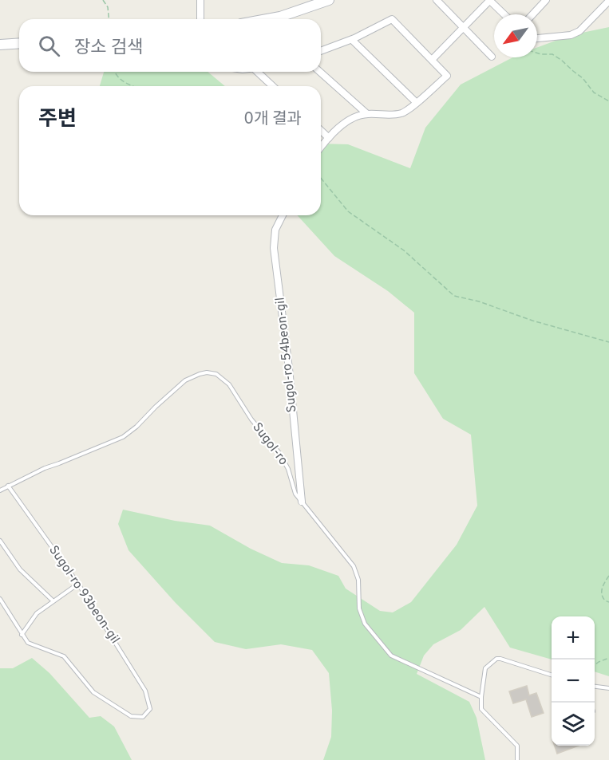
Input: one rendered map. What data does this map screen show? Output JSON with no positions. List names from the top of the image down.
{
  "streets": {
    "street": ["Sugol-ro 54beon-gil"],
    "lane": ["Sugol-ro", "Sugol-ro 93beon-gil"]
  },
  "crossings": [
    ["Sugol-ro 54beon-gil", "Sugol-ro"],
    ["Sugol-ro", "Sugol-ro 93beon-gil"]
  ],
  "north": "bottom left",
  "page": {
    "search": "장소 검색",
    "heading": ["주변", "0개 결과"],
    "map_buttons": ["+", "−"]
  }
}
